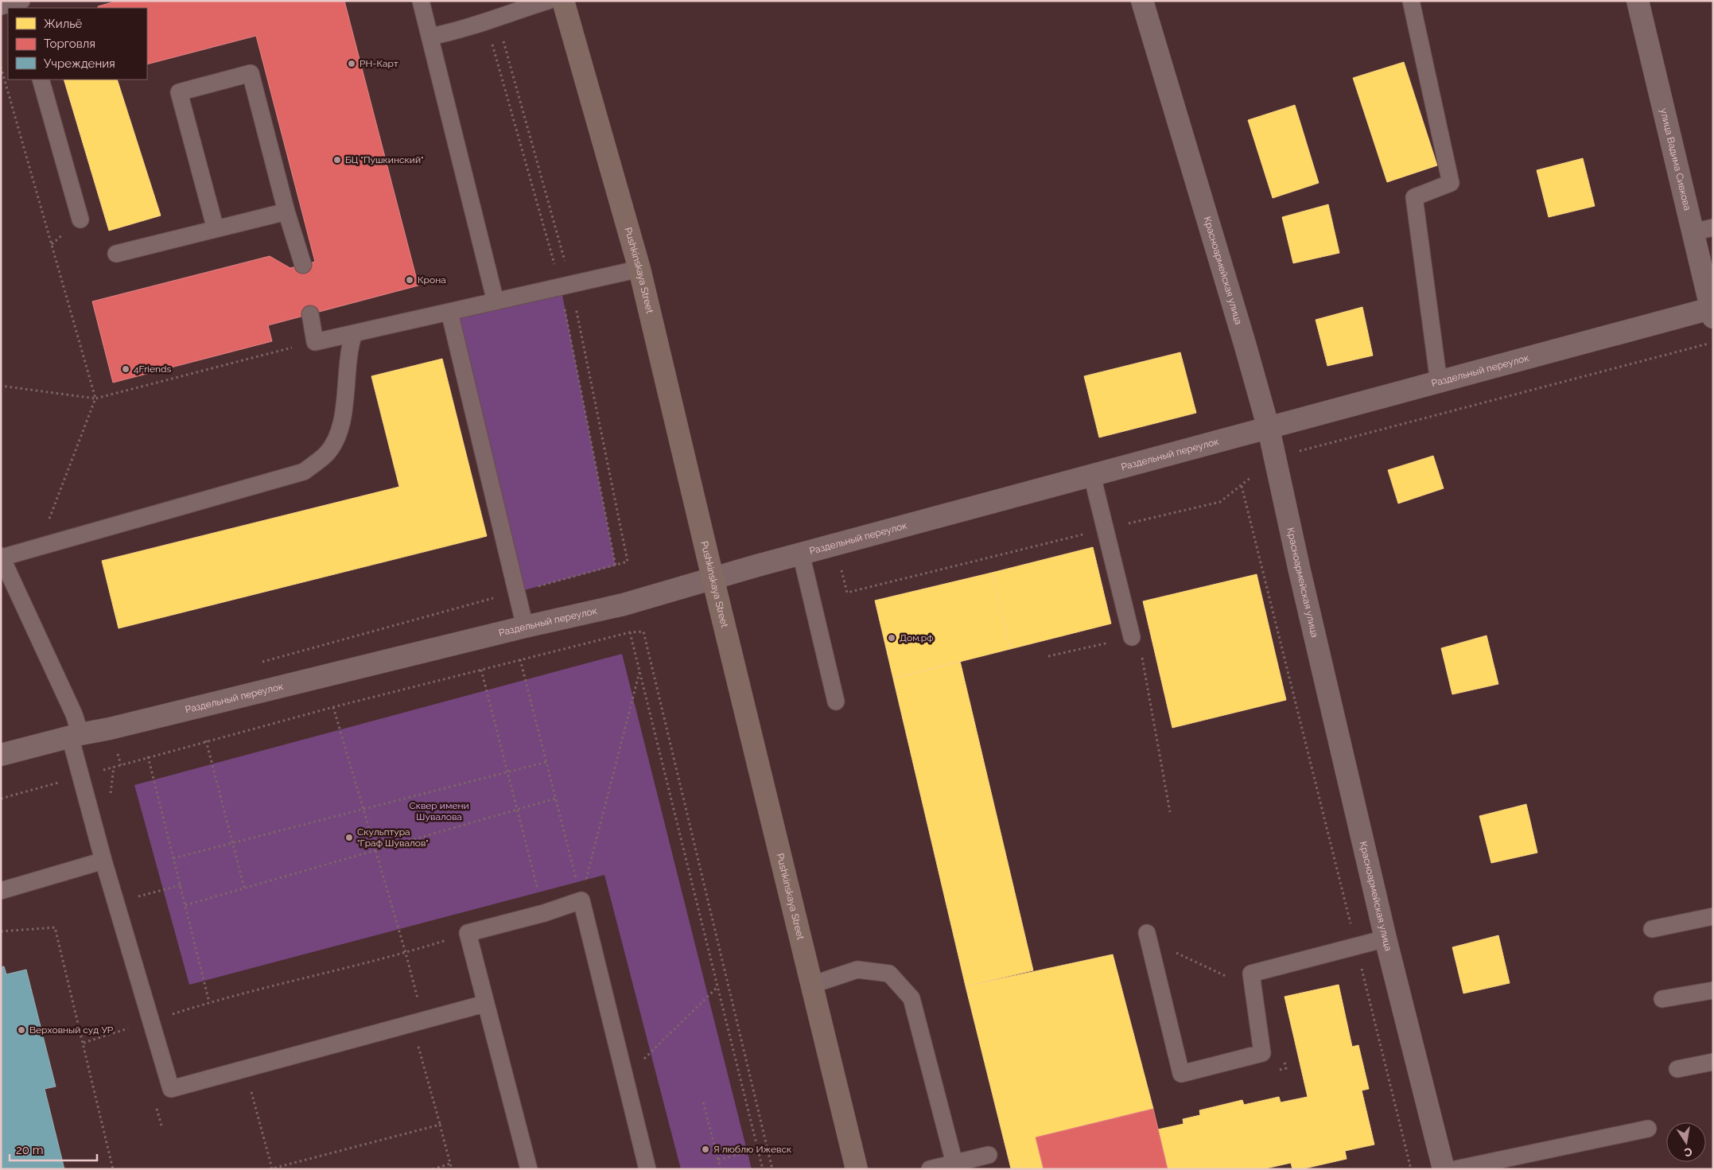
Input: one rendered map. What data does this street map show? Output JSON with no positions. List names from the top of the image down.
{
  "streets": {
    "main road": ["Pushkinskaya Street"],
    "street": ["улица Вадима Сивкова", "Красноармейская улица", "Раздельный переулок"]
  },
  "crossings": [
    ["улица Вадима Сивкова", "Раздельный переулок"],
    ["Pushkinskaya Street", "Раздельный переулок"],
    ["Красноармейская улица", "Раздельный переулок"]
  ],
  "parks": ["Сквер имени Шувалова"],
  "places": [
    "РН-Карт",
    "БЦ \"Пушкинский\"",
    "Крона",
    "4Friends",
    "Дом.рф",
    "Скульптура \"Граф Шувалов\"",
    "Верховный суд УР",
    "Я люблю Ижевск"
  ],
  "legend": ["Жильё", "Торговля", "Учреждения"],
  "scale_bar": "20 m",
  "north": "bottom"
}
